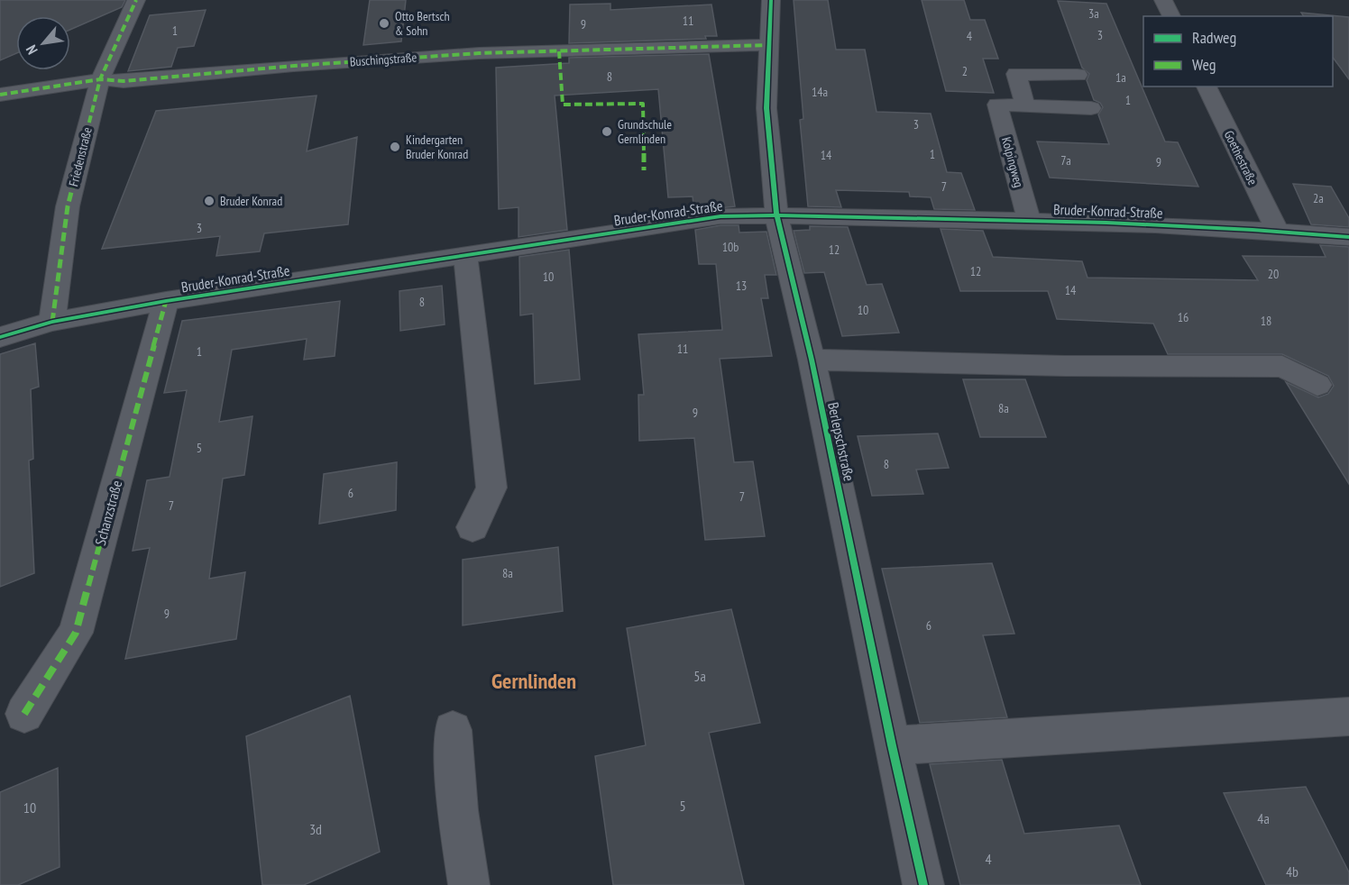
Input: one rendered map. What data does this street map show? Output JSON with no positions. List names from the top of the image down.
{
  "streets": {
    "street": [
      "Buschingstraße",
      "Friedenstraße",
      "Goethestraße",
      "Kolpingweg",
      "Bruder-Konrad-Straße",
      "Berlepschstraße",
      "Schanzstraße"
    ]
  },
  "crossings": [
    ["Buschingstraße", "Friedenstraße"],
    ["Buschingstraße", "Berlepschstraße"],
    ["Friedenstraße", "Bruder-Konrad-Straße"],
    ["Goethestraße", "Bruder-Konrad-Straße"],
    ["Kolpingweg", "Bruder-Konrad-Straße"],
    ["Bruder-Konrad-Straße", "Berlepschstraße"],
    ["Bruder-Konrad-Straße", "Schanzstraße"]
  ],
  "districts": ["Gernlinden"],
  "places": [
    "Otto Bertsch & Sohn",
    "Grundschule Gernlinden",
    "Kindergarten Bruder Konrad",
    "Bruder Konrad"
  ],
  "house_numbers": [
    "3a",
    "11",
    "9",
    "1",
    "3",
    "4",
    "2",
    "8",
    "1a",
    "14a",
    "1",
    "3",
    "1",
    "14",
    "7a",
    "9",
    "7",
    "2a",
    "3",
    "10b",
    "12",
    "12",
    "20",
    "10",
    "13",
    "14",
    "8",
    "10",
    "16",
    "18",
    "11",
    "1",
    "8a",
    "9",
    "5",
    "8",
    "6",
    "7",
    "7",
    "8a",
    "9",
    "6",
    "5a",
    "5",
    "10",
    "4a",
    "3d",
    "4",
    "4b"
  ],
  "legend": ["Radweg", "Weg"],
  "north": "bottom left"
}
